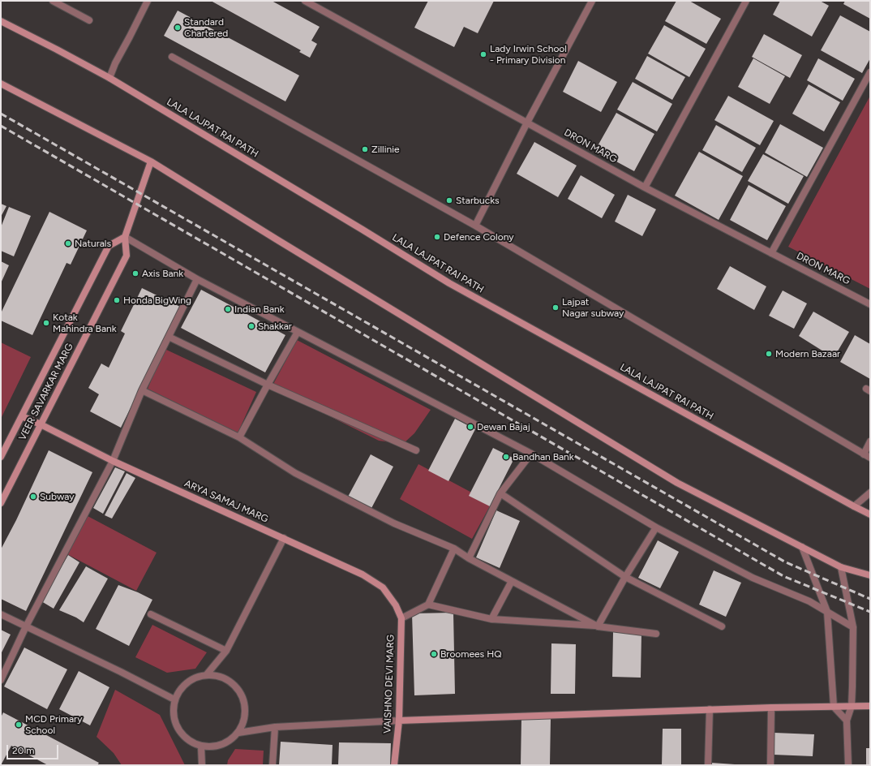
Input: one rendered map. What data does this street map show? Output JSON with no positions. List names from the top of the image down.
{
  "streets": {
    "main road": [
      "LALA LAJPAT RAI PATH",
      "VEER SAVARKAR MARG",
      "ARYA SAMAJ MARG",
      "VAISHNO DEVI MARG"
    ],
    "street": ["DRON MARG"]
  },
  "crossings": [
    ["VEER SAVARKAR MARG", "ARYA SAMAJ MARG"],
    ["ARYA SAMAJ MARG", "VAISHNO DEVI MARG"]
  ],
  "places": [
    "Standard Chartered",
    "Lady Irwin School - Primary Division",
    "Zillinie",
    "Starbucks",
    "Defence Colony",
    "Naturals",
    "Axis Bank",
    "Honda BigWing",
    "Lajpat Nagar subway",
    "Indian Bank",
    "Kotak Mahindra Bank",
    "Shakkar",
    "Modern Bazaar",
    "Dewan Bajaj",
    "Bandhan Bank",
    "Subway",
    "Broomees HQ",
    "MCD Primary School"
  ],
  "scale_bar": "20 m"
}
